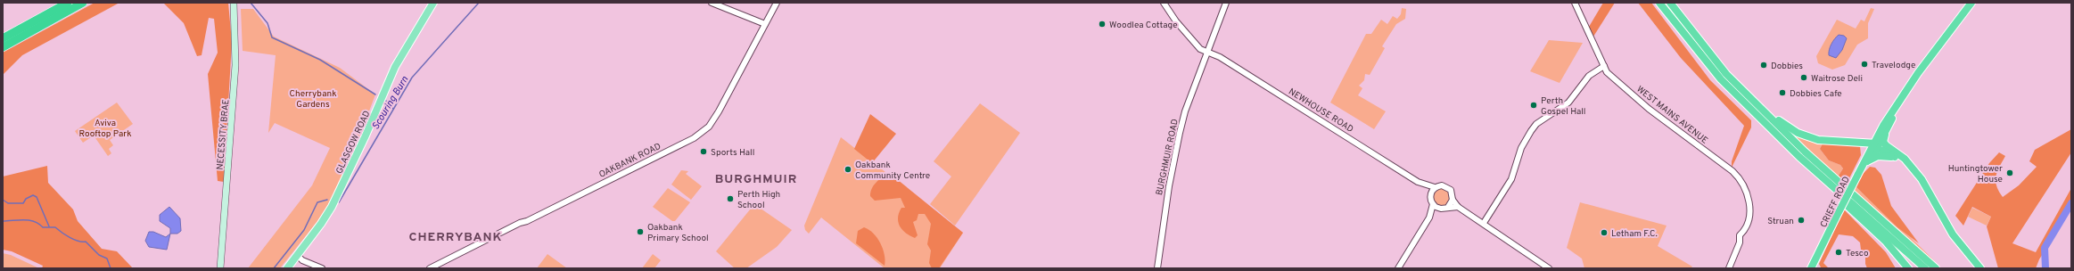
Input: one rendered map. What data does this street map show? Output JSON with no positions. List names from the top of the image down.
{
  "streets": {
    "highway": ["CRIEFF ROAD"],
    "main road": ["NECESSITY BRAE", "GLASGOW ROAD"],
    "street": [
      "NEWHOUSE ROAD",
      "WEST MAINS AVENUE",
      "BURGHMUIR ROAD",
      "OAKBANK ROAD"
    ]
  },
  "crossings": [
    ["NEWHOUSE ROAD", "BURGHMUIR ROAD"]
  ],
  "districts": ["BURGHMUIR", "CHERRYBANK"],
  "water": ["Scouring Burn"],
  "parks": ["Cherrybank Gardens", "Aviva Rooftop Park"],
  "places": [
    "Woodlea Cottage",
    "Travelodge",
    "Dobbies",
    "Waitrose Deli",
    "Dobbies Cafe",
    "Perth Gospel Hall",
    "Sports Hall",
    "Oakbank Community Centre",
    "Huntingtower House",
    "Perth High School",
    "Struan",
    "Oakbank Primary School",
    "Letham F.C.",
    "Tesco"
  ]
}
